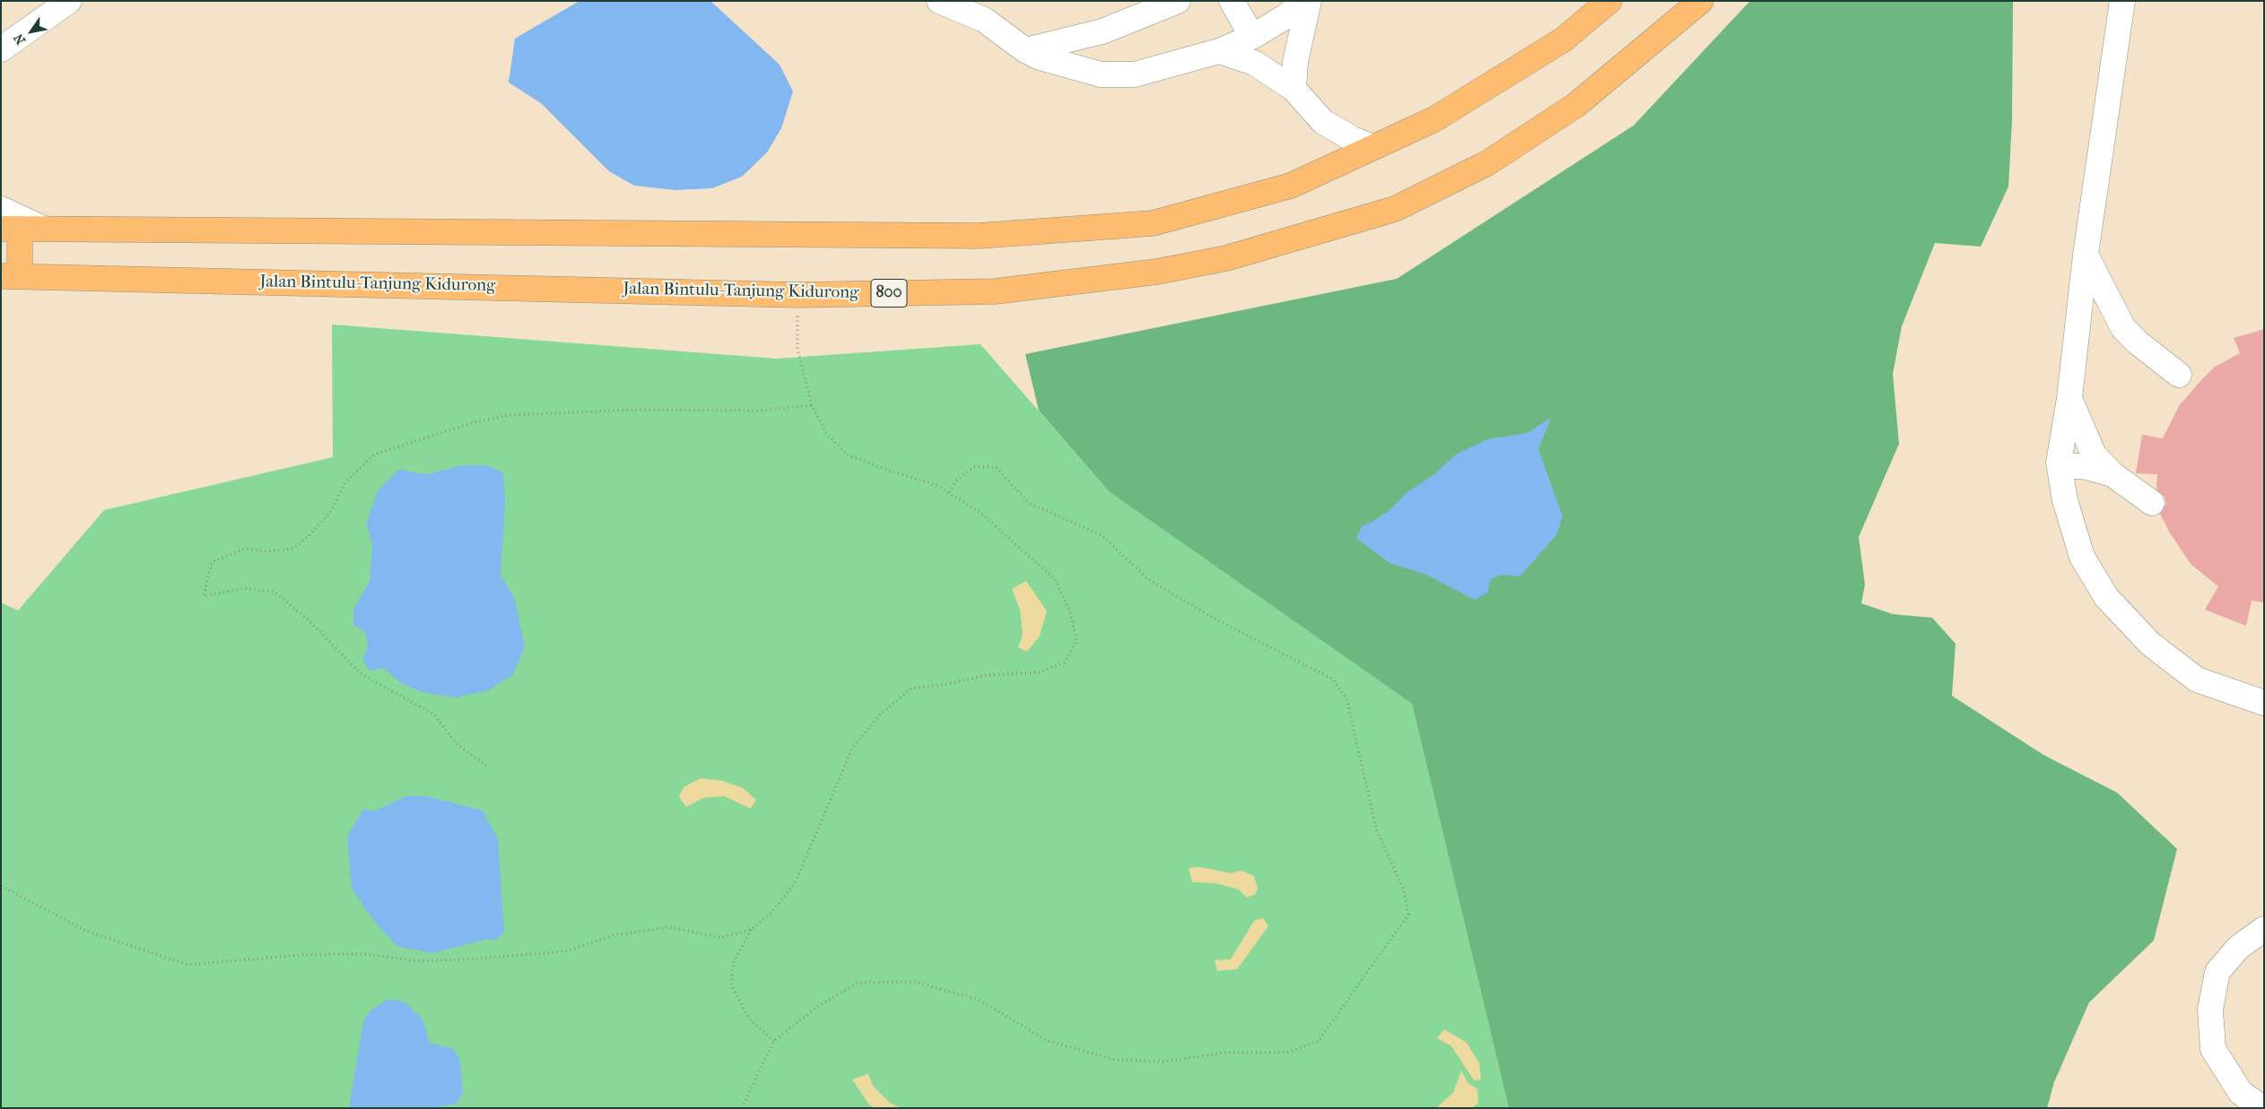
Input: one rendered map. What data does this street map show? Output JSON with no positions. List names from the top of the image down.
{
  "streets": {
    "main road": ["Jalan Bintulu-Tanjung Kidurong", "800"]
  },
  "north": "bottom left"
}
